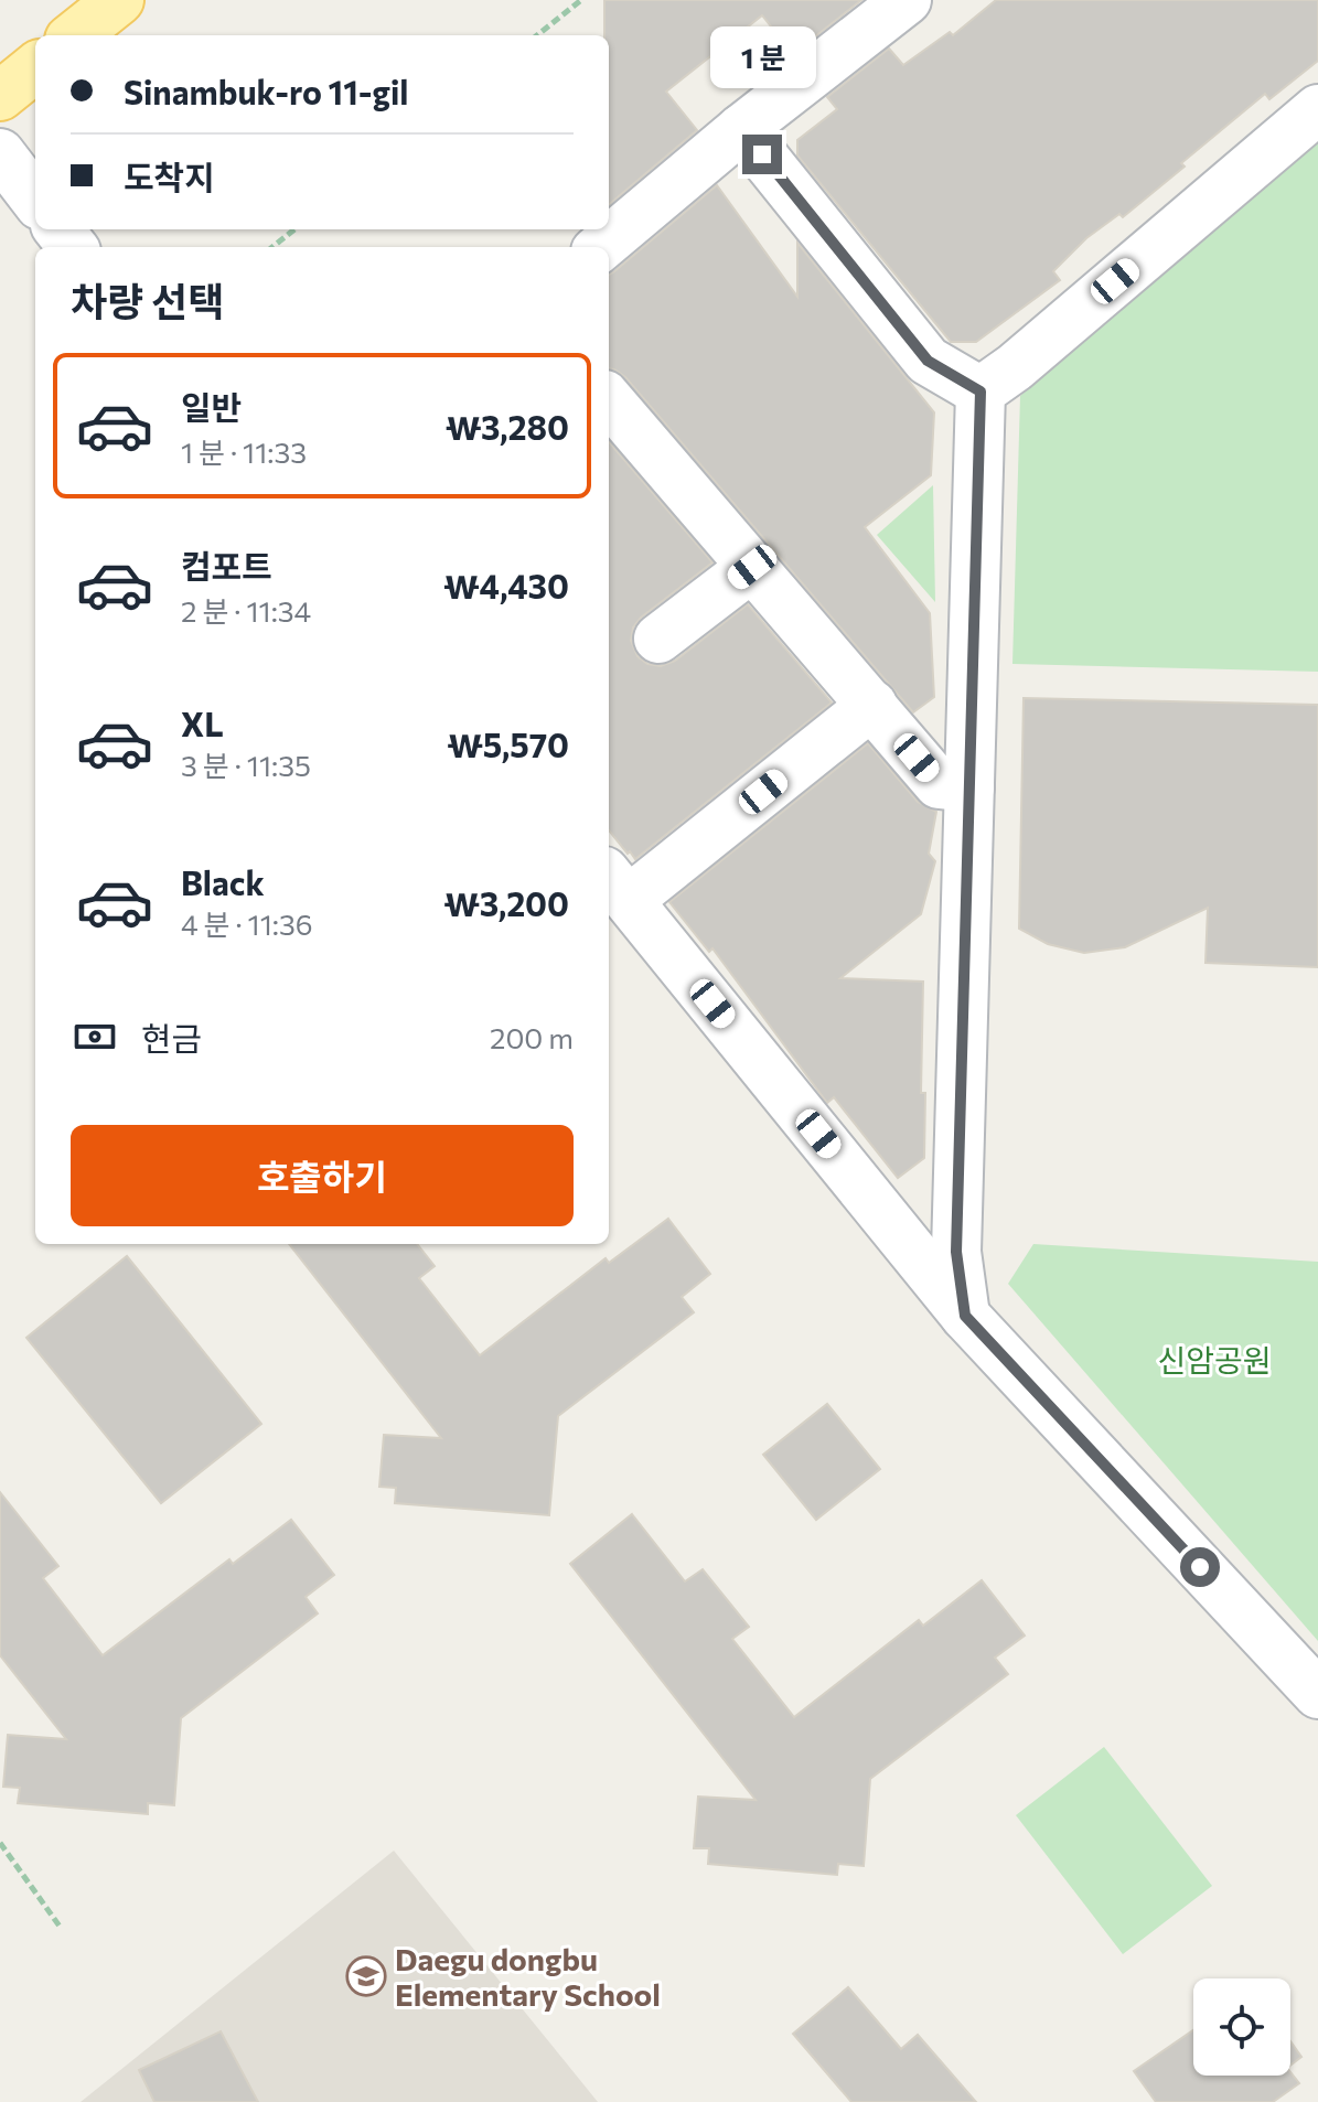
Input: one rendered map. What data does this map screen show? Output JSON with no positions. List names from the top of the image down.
{
  "parks": ["신암공원"],
  "places": {
    "school or university": ["Daegu dongbu Elementary School"]
  },
  "page": {
    "bubble": "1 분",
    "banner": ["Sinambuk-ro 11-gil", "도착지"],
    "heading": "차량 선택",
    "list": [
      {
        "name": "일반",
        "note": "1 분 · 11:33",
        "value": "₩3,280"
      },
      {
        "name": "컴포트",
        "note": "2 분 · 11:34",
        "value": "₩4,430"
      },
      {
        "name": "XL",
        "note": "3 분 · 11:35",
        "value": "₩5,570"
      },
      {
        "name": "Black",
        "note": "4 분 · 11:36",
        "value": "₩3,200"
      }
    ],
    "pay": ["현금", "200 m"],
    "buttons": "호출하기"
  }
}
